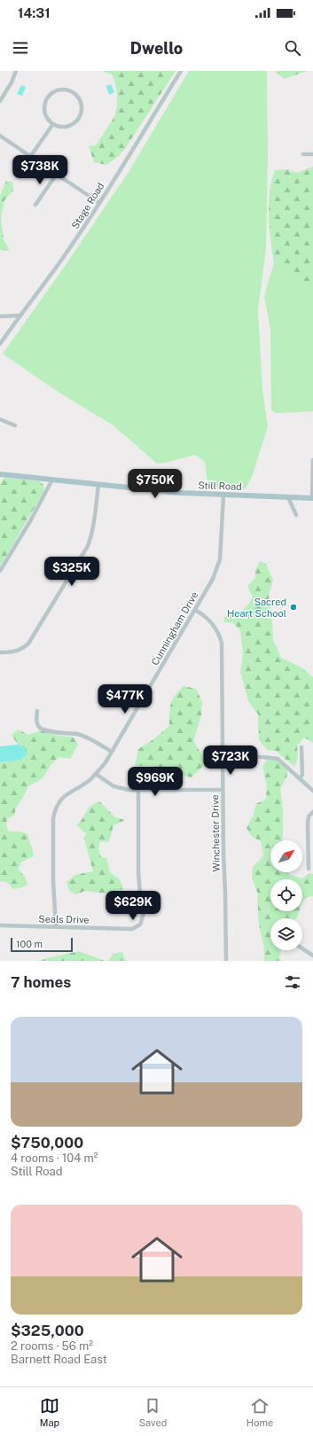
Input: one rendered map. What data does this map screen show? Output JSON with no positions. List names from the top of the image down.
{
  "streets": {
    "main road": ["Still Road"],
    "street": [
      "Stage Road",
      "Cunningham Drive",
      "Winchester Drive",
      "Seals Drive"
    ]
  },
  "crossings": [
    ["Still Road", "Cunningham Drive"],
    ["Cunningham Drive", "Winchester Drive"],
    ["Cunningham Drive", "Seals Drive"]
  ],
  "places": ["Sacred Heart School"],
  "scale_bar": "100 m",
  "north": "top right",
  "page": {
    "status": "14:31",
    "header": "Dwello",
    "price": [
      "$738K",
      "$750K",
      "$325K",
      "$477K",
      "$723K",
      "$969K",
      "$629K"
    ],
    "scale": "100 m",
    "heading": "7 homes",
    "list": [
      {
        "name": "$750,000",
        "note": "4 rooms · 104 m² · Still Road"
      },
      {
        "name": "$325,000",
        "note": "2 rooms · 56 m² · Barnett Road East"
      }
    ],
    "tabs": ["Map", "Saved", "Home"]
  }
}
